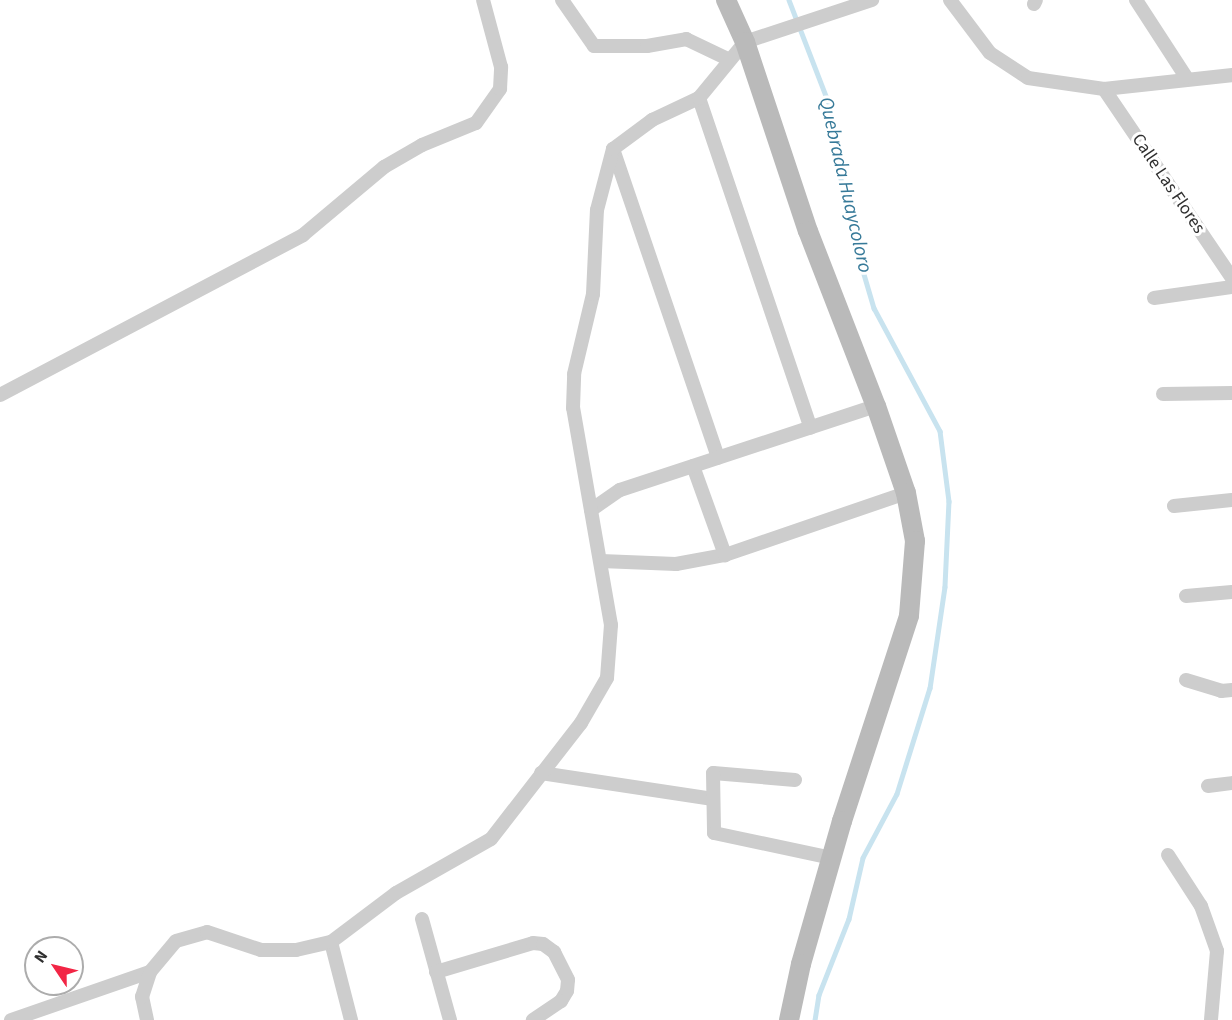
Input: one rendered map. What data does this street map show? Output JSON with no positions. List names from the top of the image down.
{
  "streets": {
    "street": ["Calle Las Flores"]
  },
  "water": ["Quebrada Huaycoloro"],
  "north": "top left"
}
